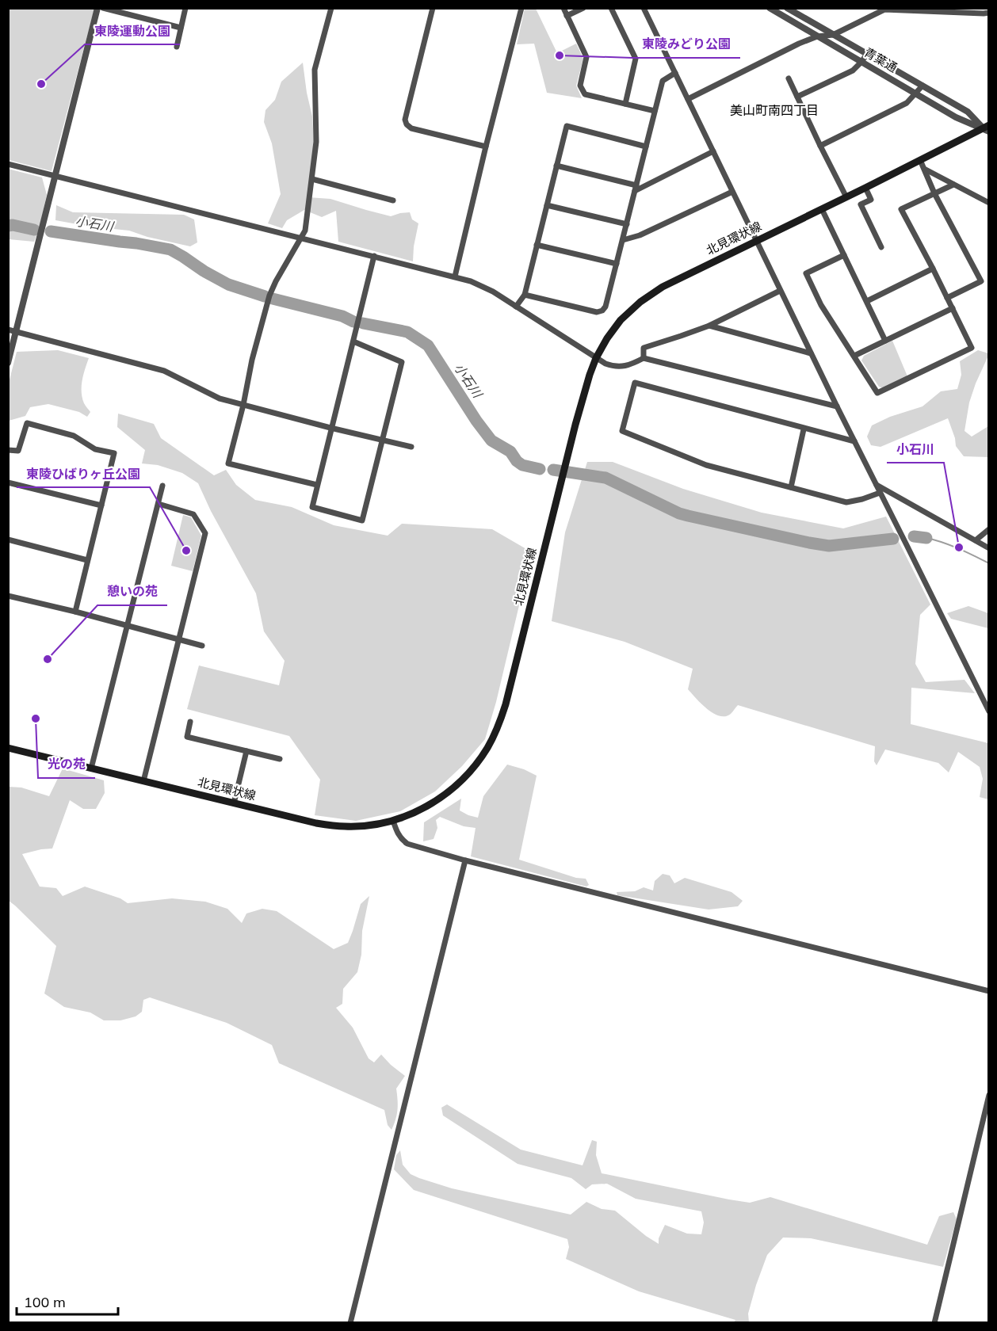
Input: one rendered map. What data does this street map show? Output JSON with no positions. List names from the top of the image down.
{
  "streets": {
    "main road": ["北見環状線"],
    "street": ["青葉通"]
  },
  "crossings": [
    ["青葉通", "北見環状線"]
  ],
  "districts": ["美山町南四丁目"],
  "water": ["小石川"],
  "places": [
    "東陵みどり公園",
    "東陵運動公園",
    "小石川",
    "東陵ひばりヶ丘公園",
    "憩いの苑",
    "光の苑"
  ],
  "scale_bar": "100 m"
}
